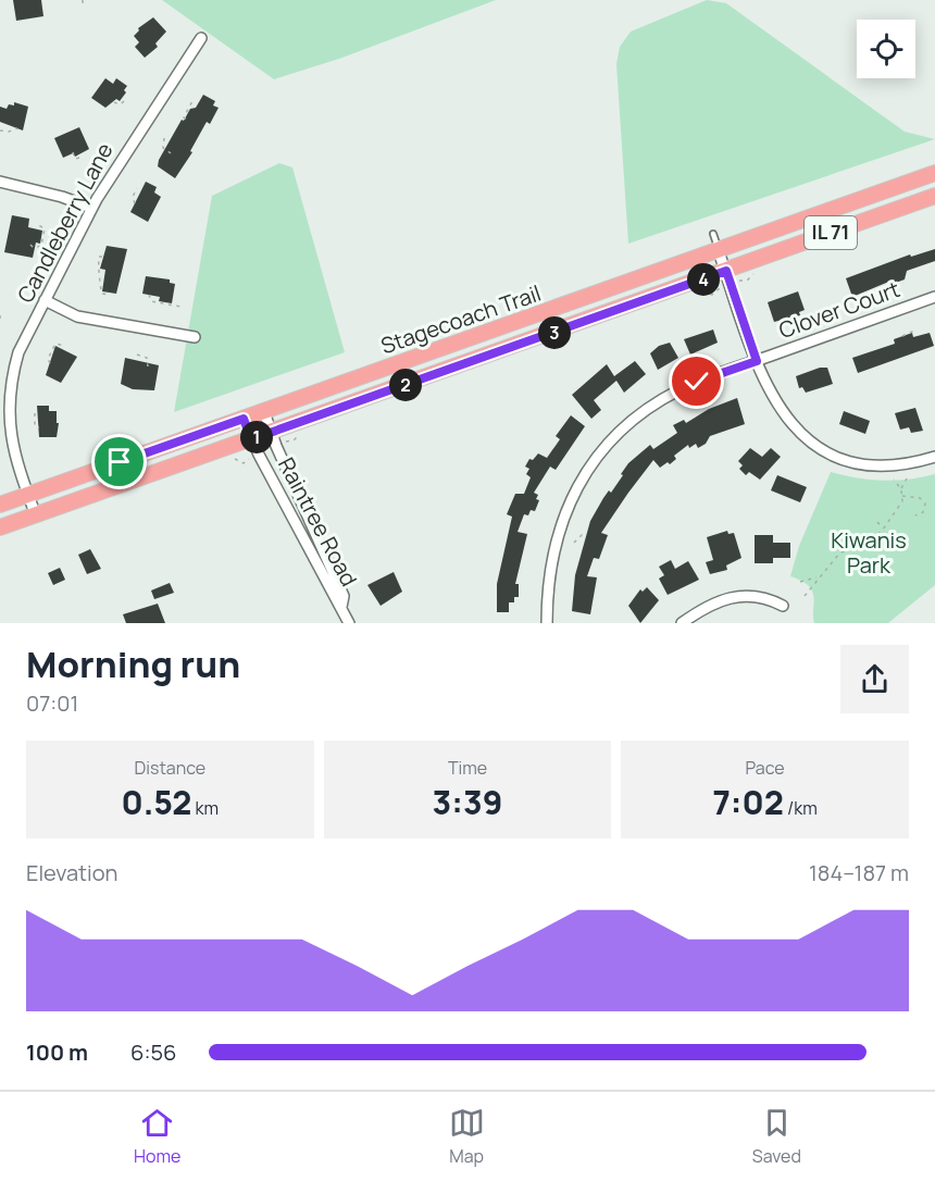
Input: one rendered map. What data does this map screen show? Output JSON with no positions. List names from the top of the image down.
{
  "streets": {
    "main road": ["IL 71", "Stagecoach Trail"],
    "street": ["Candleberry Lane", "Clover Court", "Raintree Road"]
  },
  "crossings": [
    ["Candleberry Lane", "Stagecoach Trail"],
    ["Stagecoach Trail", "Raintree Road"]
  ],
  "parks": ["Kiwanis Park"],
  "page": {
    "pins": [
      "4",
      "3",
      "2",
      "1"
    ],
    "heading": ["Morning run", "07:01"],
    "stats": [
      ["Distance", "0.52 km"],
      ["Time", "3:39"],
      ["Pace", "7:02 /km"]
    ],
    "chart": ["Elevation", "184–187 m"],
    "list": [
      {
        "name": "100 m",
        "note": "6:56"
      }
    ],
    "tabs": ["Home", "Map", "Saved"]
  }
}
